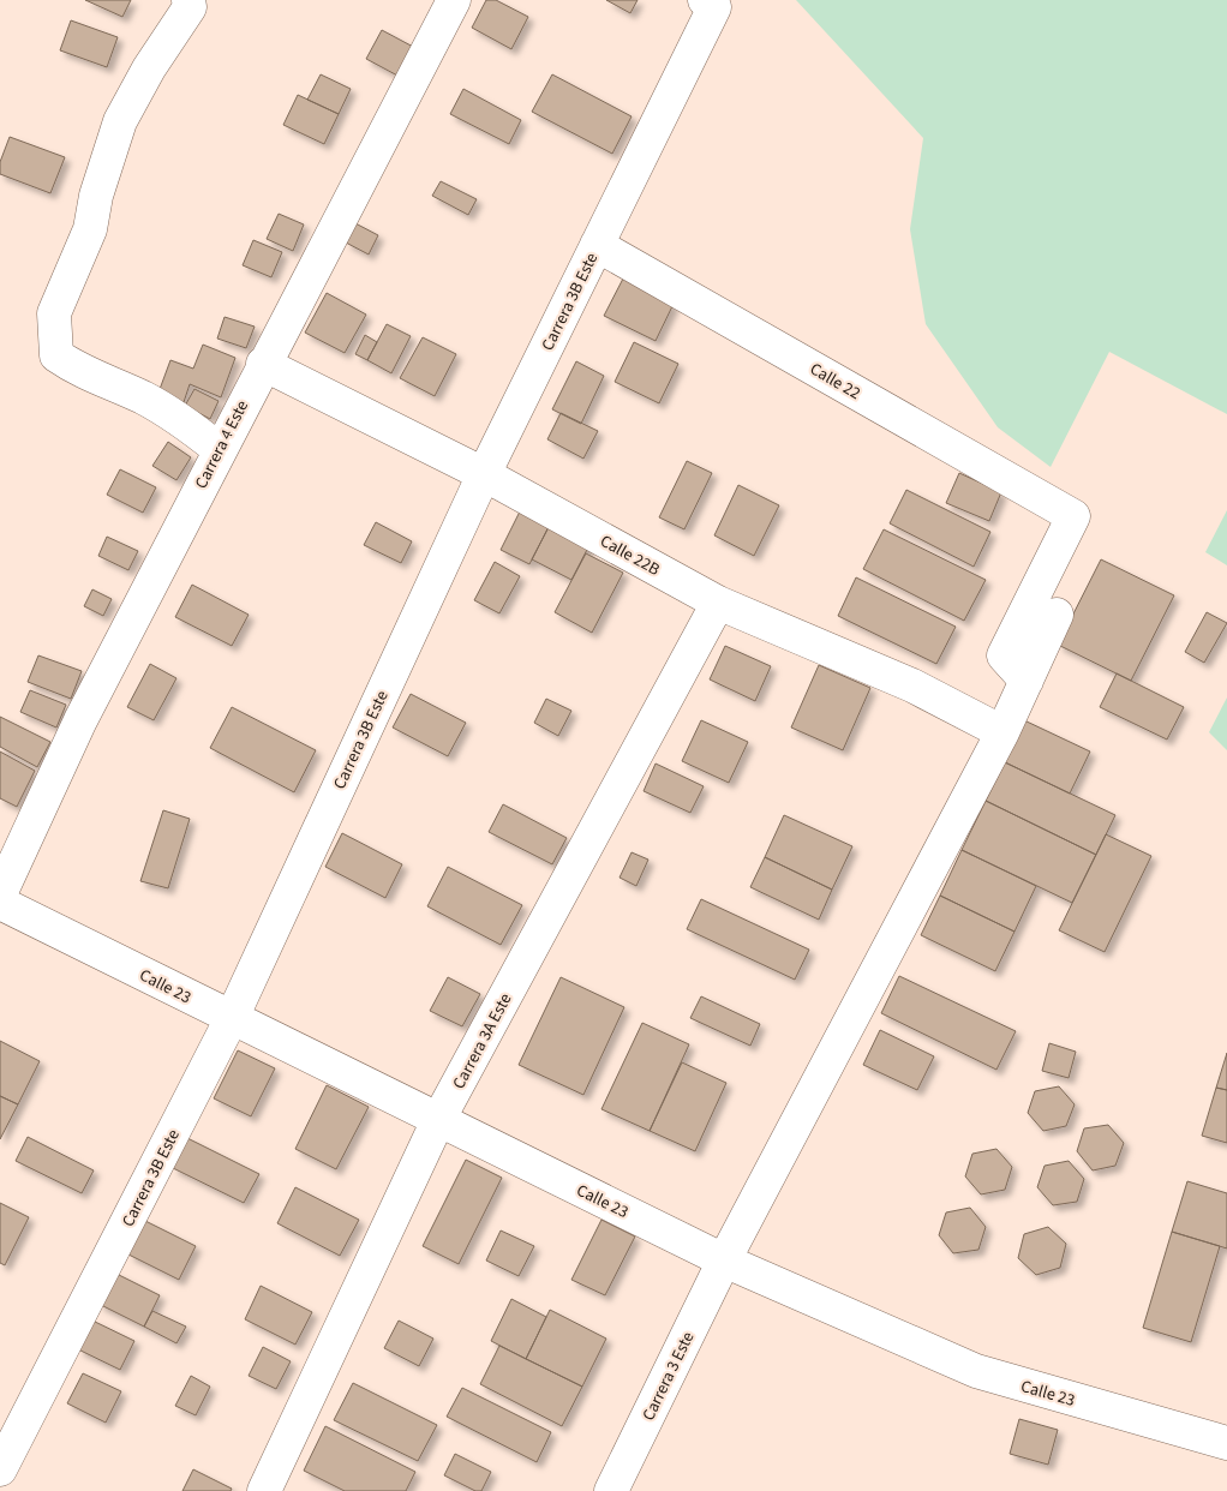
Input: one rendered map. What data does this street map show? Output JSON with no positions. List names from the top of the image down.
{
  "streets": {
    "street": [
      "Carrera 3B Este",
      "Calle 22",
      "Carrera 4 Este",
      "Calle 22B",
      "Calle 23",
      "Carrera 3A Este",
      "Carrera 3 Este"
    ]
  },
  "crossings": [
    ["Carrera 3B Este", "Calle 22"],
    ["Carrera 3B Este", "Calle 22B"],
    ["Carrera 3B Este", "Calle 23"],
    ["Calle 22", "Carrera 3 Este"],
    ["Carrera 4 Este", "Calle 22B"],
    ["Calle 22B", "Carrera 3A Este"],
    ["Calle 22B", "Carrera 3 Este"],
    ["Calle 23", "Carrera 3A Este"],
    ["Calle 23", "Carrera 3 Este"]
  ]
}
